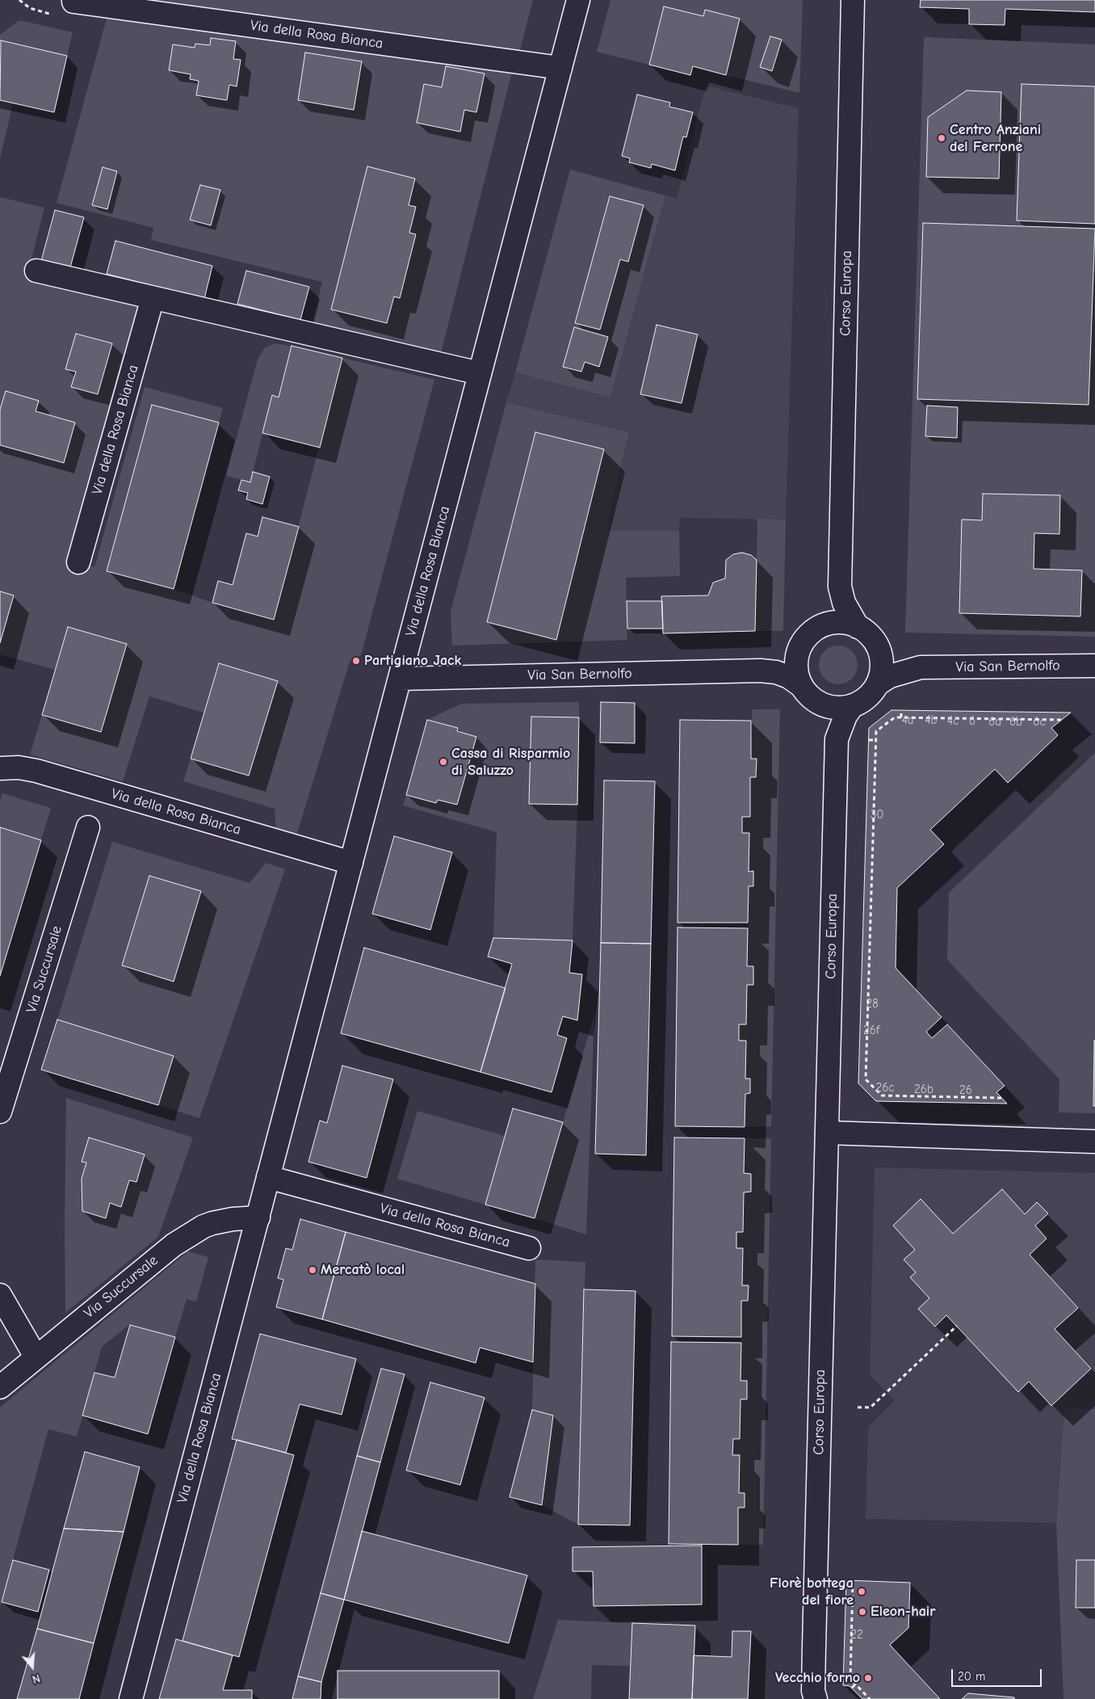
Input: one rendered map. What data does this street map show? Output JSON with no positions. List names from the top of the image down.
{
  "streets": {
    "street": [
      "Via della Rosa Bianca",
      "Corso Europa",
      "Via San Bernolfo",
      "Via Succursale"
    ]
  },
  "crossings": [
    ["Via della Rosa Bianca", "Via San Bernolfo"],
    ["Via della Rosa Bianca", "Via Succursale"],
    ["Corso Europa", "Via San Bernolfo"]
  ],
  "places": [
    "Centro Anziani del Ferrone",
    "Partigiano Jack",
    "Cassa di Risparmio di Saluzzo",
    "Mercatò local",
    "Florè bottega del fiore",
    "Eleon-hair",
    "Vecchio forno"
  ],
  "house_numbers": [
    "4a",
    "4b",
    "4c",
    "6",
    "6a",
    "6b",
    "6c",
    "30",
    "28",
    "26f",
    "26c",
    "26b",
    "26",
    "22"
  ],
  "scale_bar": "20 m",
  "north": "bottom"
}
